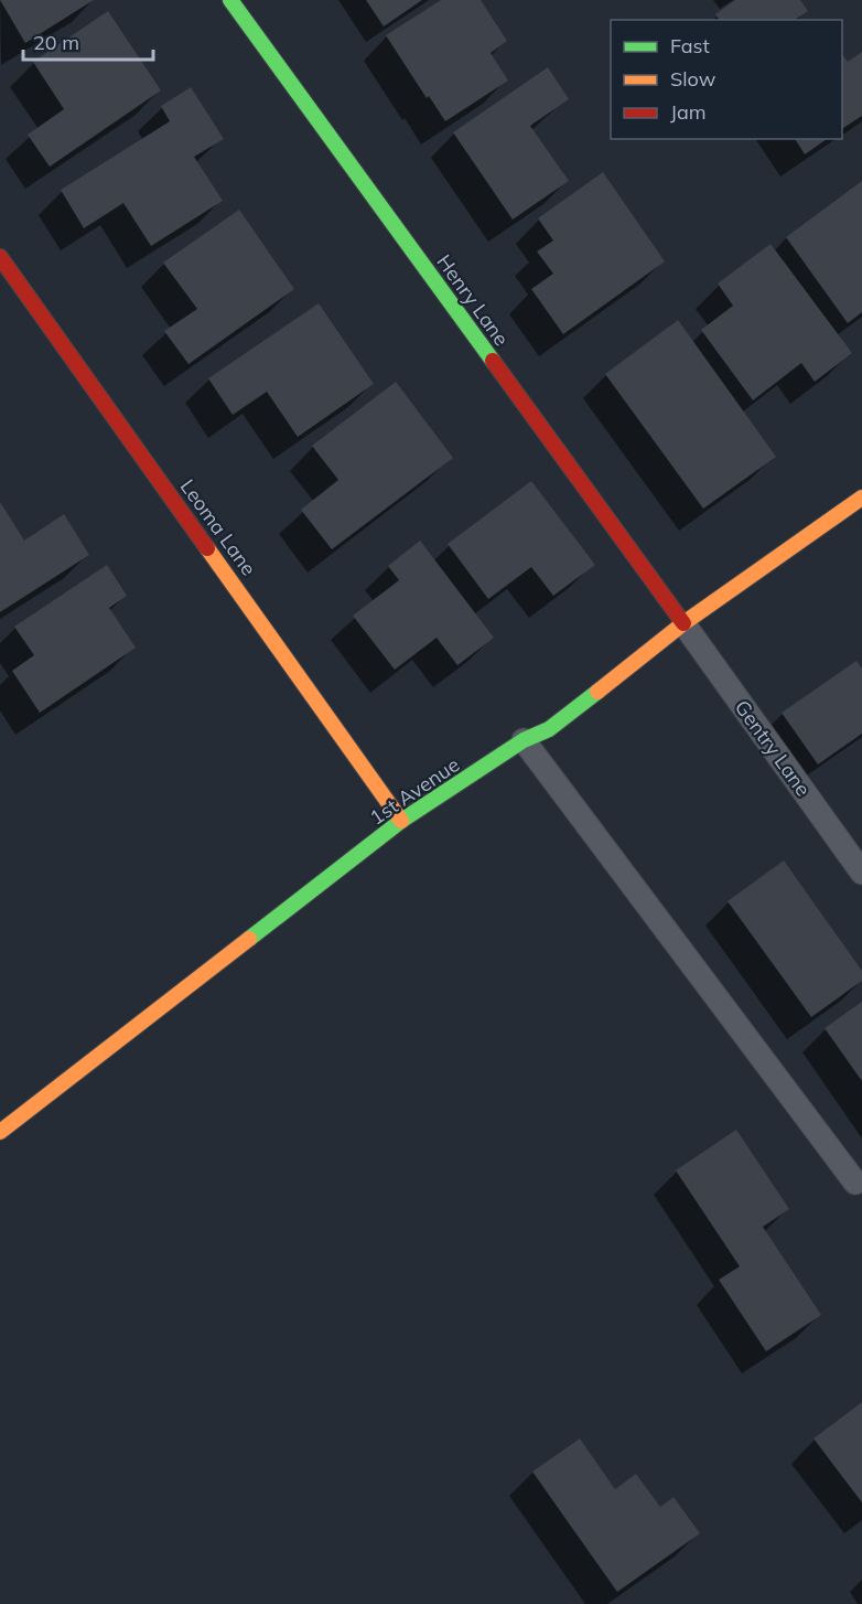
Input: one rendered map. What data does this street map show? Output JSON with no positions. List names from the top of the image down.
{
  "streets": {
    "street": ["Henry Lane", "Leoma Lane", "1st Avenue"],
    "lane": ["Gentry Lane"]
  },
  "crossings": [
    ["Henry Lane", "Gentry Lane"],
    ["Henry Lane", "1st Avenue"],
    ["Leoma Lane", "1st Avenue"],
    ["Gentry Lane", "1st Avenue"]
  ],
  "legend": ["Fast", "Slow", "Jam"],
  "scale_bar": "20 m"
}
